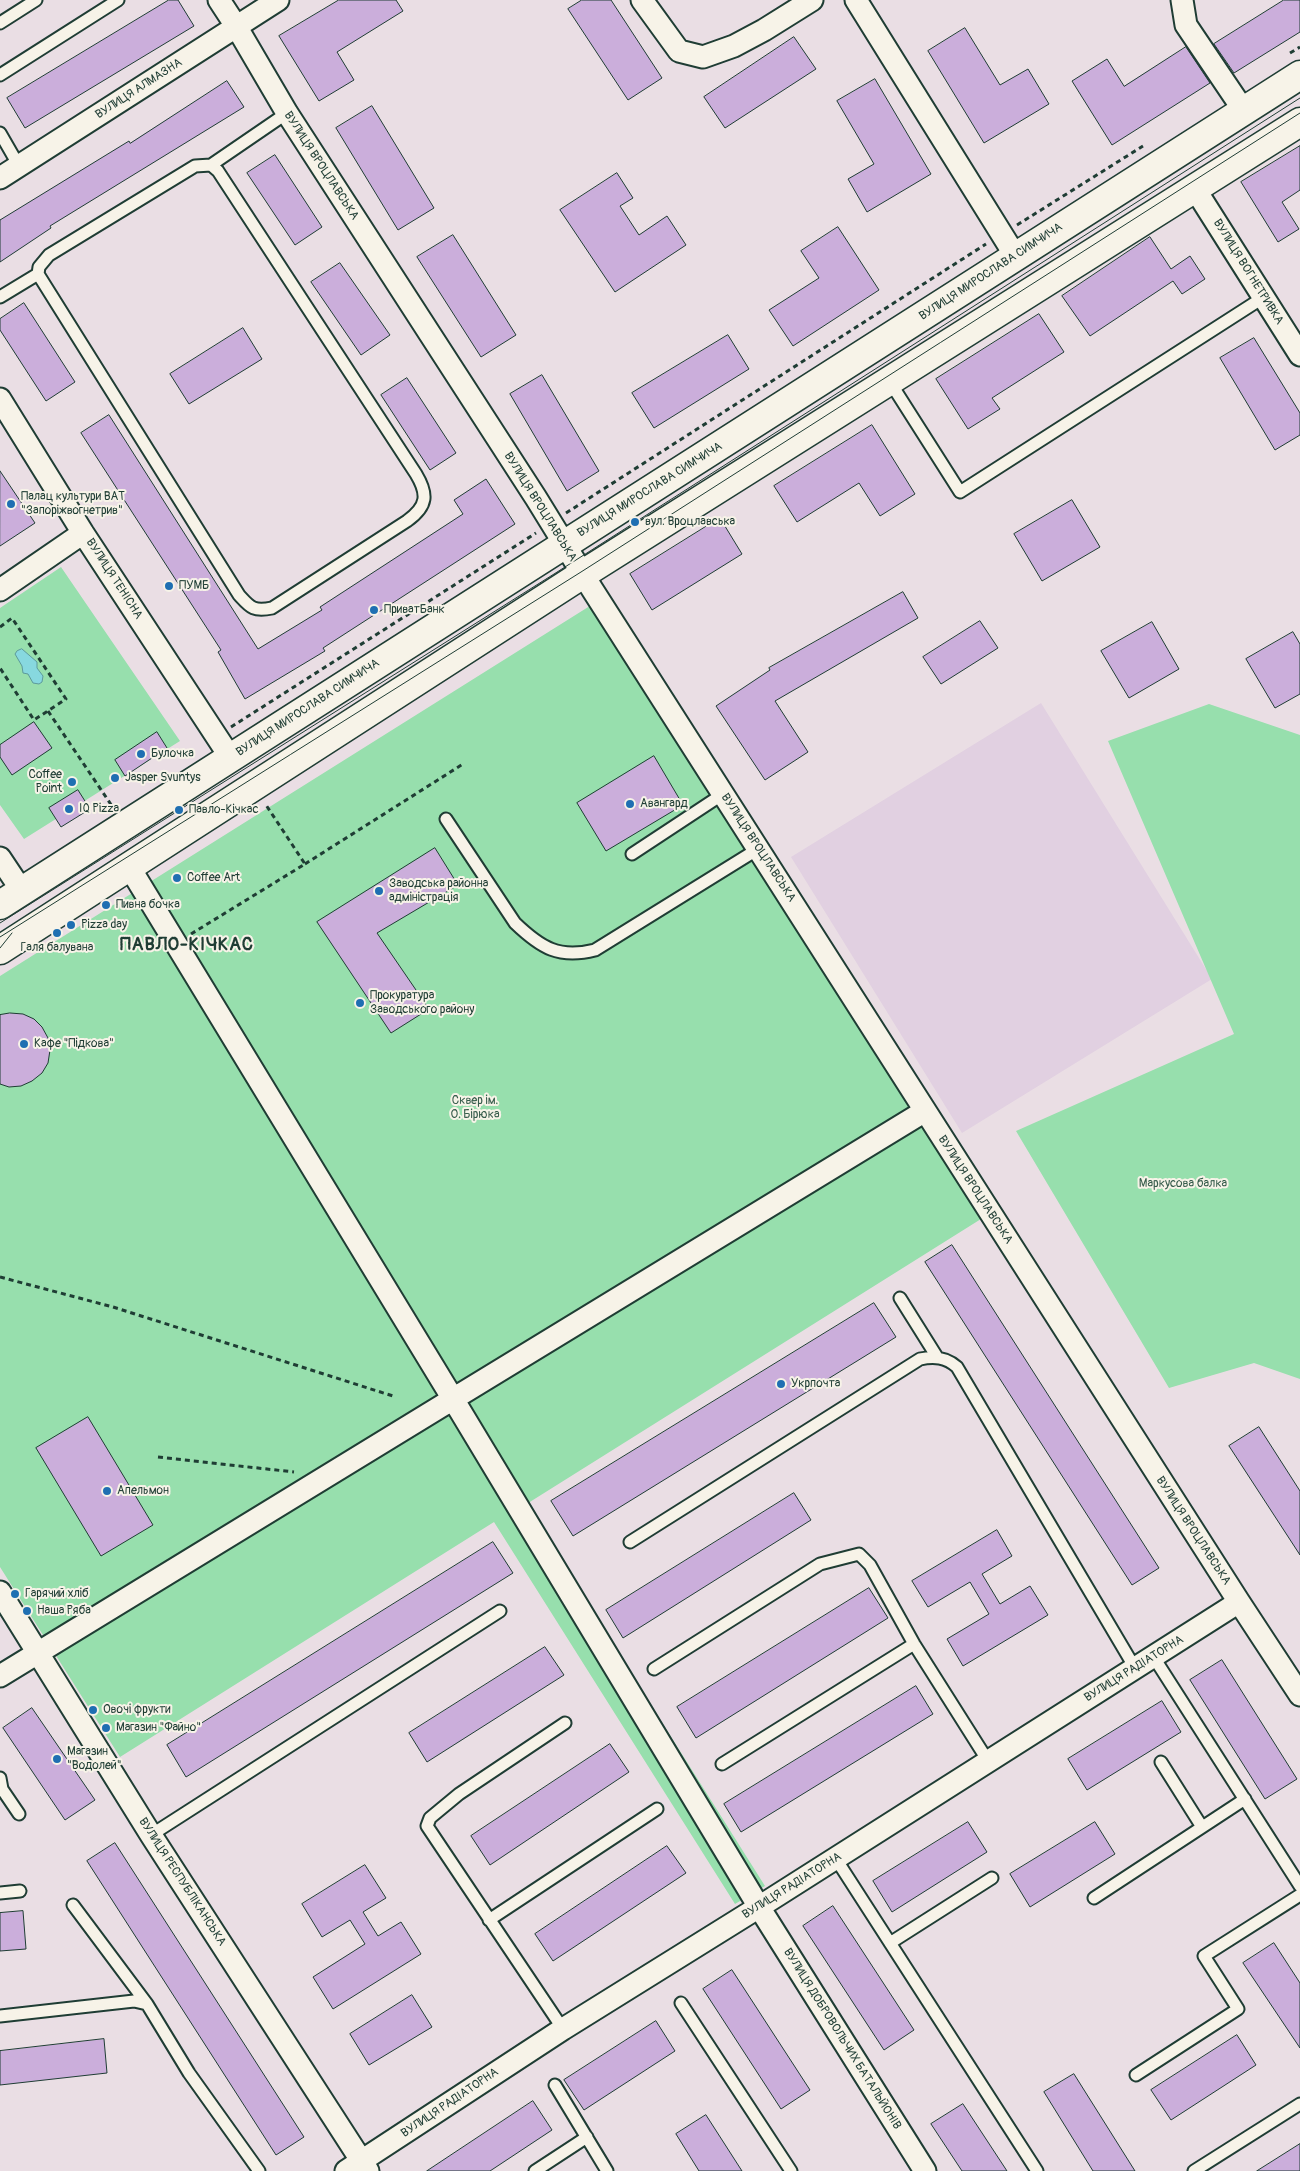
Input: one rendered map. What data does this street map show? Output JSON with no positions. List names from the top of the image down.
{
  "streets": {
    "street": [
      "ВУЛИЦЯ АЛМАЗНА",
      "ВУЛИЦЯ ВРОЦЛАВСЬКА",
      "ВУЛИЦЯ МИРОСЛАВА СИМЧИЧА",
      "ВУЛИЦЯ ВОГНЕТРИВКА",
      "ВУЛИЦЯ ТЕНІСНА",
      "ВУЛИЦЯ РАДІАТОРНА",
      "ВУЛИЦЯ РЕСПУБЛІКАНСЬКА",
      "ВУЛИЦЯ ДОБРОВОЛЬЧИХ БАТАЛЬЙОНІВ"
    ]
  },
  "crossings": [
    ["ВУЛИЦЯ АЛМАЗНА", "ВУЛИЦЯ ВРОЦЛАВСЬКА"],
    ["ВУЛИЦЯ ВРОЦЛАВСЬКА", "ВУЛИЦЯ МИРОСЛАВА СИМЧИЧА"],
    ["ВУЛИЦЯ ВРОЦЛАВСЬКА", "ВУЛИЦЯ РАДІАТОРНА"],
    ["ВУЛИЦЯ МИРОСЛАВА СИМЧИЧА", "ВУЛИЦЯ ТЕНІСНА"],
    ["ВУЛИЦЯ РАДІАТОРНА", "ВУЛИЦЯ РЕСПУБЛІКАНСЬКА"],
    ["ВУЛИЦЯ РАДІАТОРНА", "ВУЛИЦЯ ДОБРОВОЛЬЧИХ БАТАЛЬЙОНІВ"]
  ],
  "districts": ["ПАВЛО-КІЧКАС"],
  "parks": ["Сквер ім. О. Бірюка", "Маркусова балка"],
  "places": [
    "Палац культури ВАТ \"Запоріжвогнетрив\"",
    "вул. Вроцлавська",
    "ПУМБ",
    "ПриватБанк",
    "Булочка",
    "Jasper Svuntys",
    "Coffee Point",
    "Авангард",
    "IQ Pіzza",
    "Павло-Кічкас",
    "Coffee Art",
    "Заводська районна адміністрація",
    "Пивна бочка",
    "Pizza day",
    "Галя балувана",
    "Прокуратура Заводського району",
    "Кафе \"Підкова\"",
    "Укрпочта",
    "Апельмон",
    "Гарячий хліб",
    "Наша Ряба",
    "Овочі фрукти",
    "Магазин \"Файно\"",
    "Магазин \"Водолей\""
  ]
}
